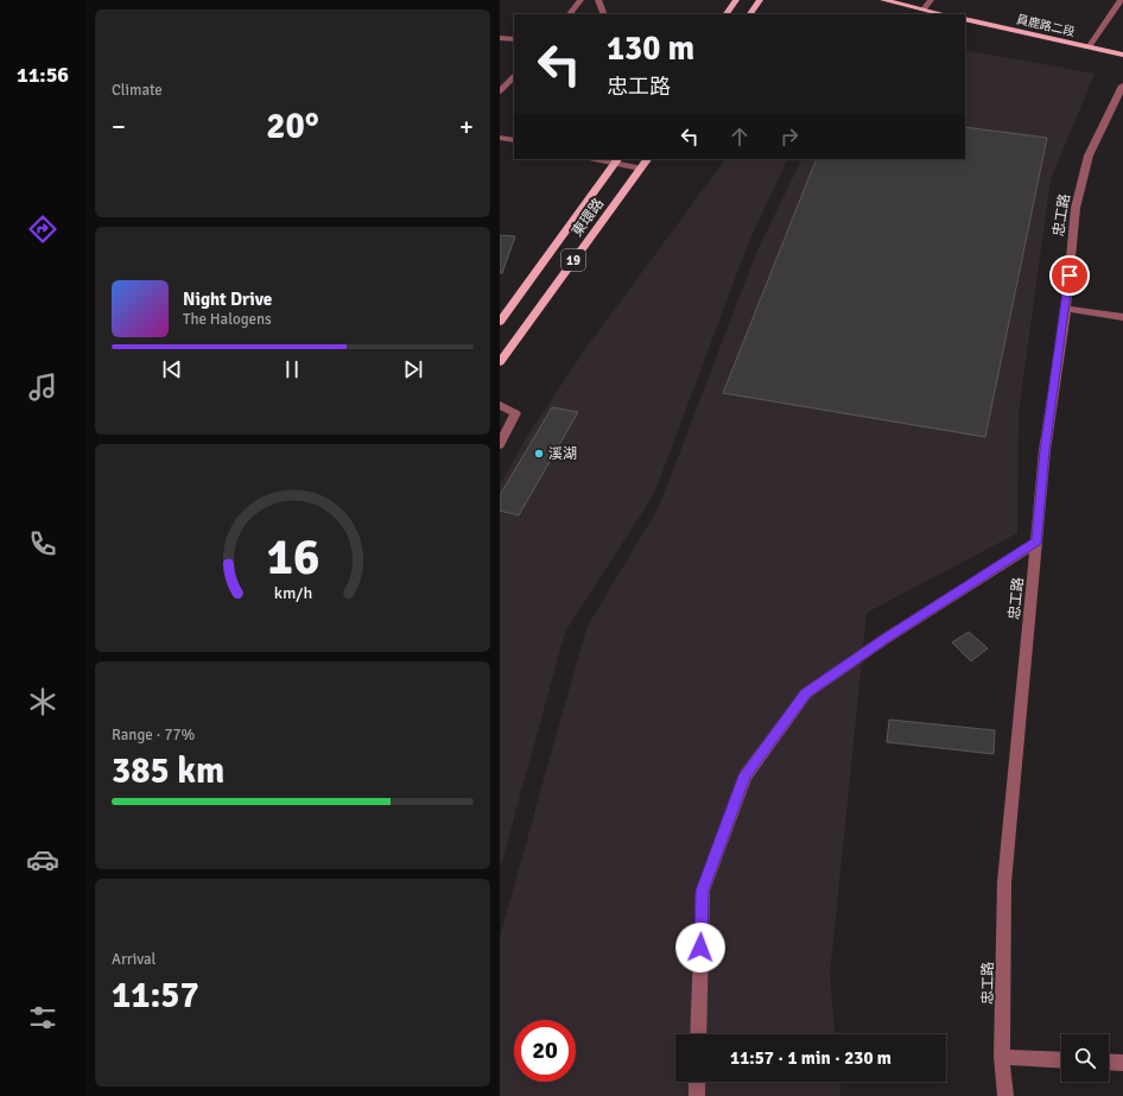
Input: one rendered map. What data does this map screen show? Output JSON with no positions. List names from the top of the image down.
{
  "streets": {
    "main road": ["員鹿路二段", "東環路", "19"],
    "street": ["忠工路"]
  },
  "places": ["溪湖"],
  "page": {
    "tabs": "11:56",
    "tile": [
      "Climate",
      ["Range · 77%", "385 km"],
      ["Arrival", "11:57"]
    ],
    "turn": ["130 m", "忠工路"],
    "heat": ["−", "20°", "+"],
    "song": ["Night Drive", "The Halogens"],
    "limit": "20",
    "trip": "11:57 · 1 min · 230 m",
    "gauge": ["16", "km/h"]
  }
}
